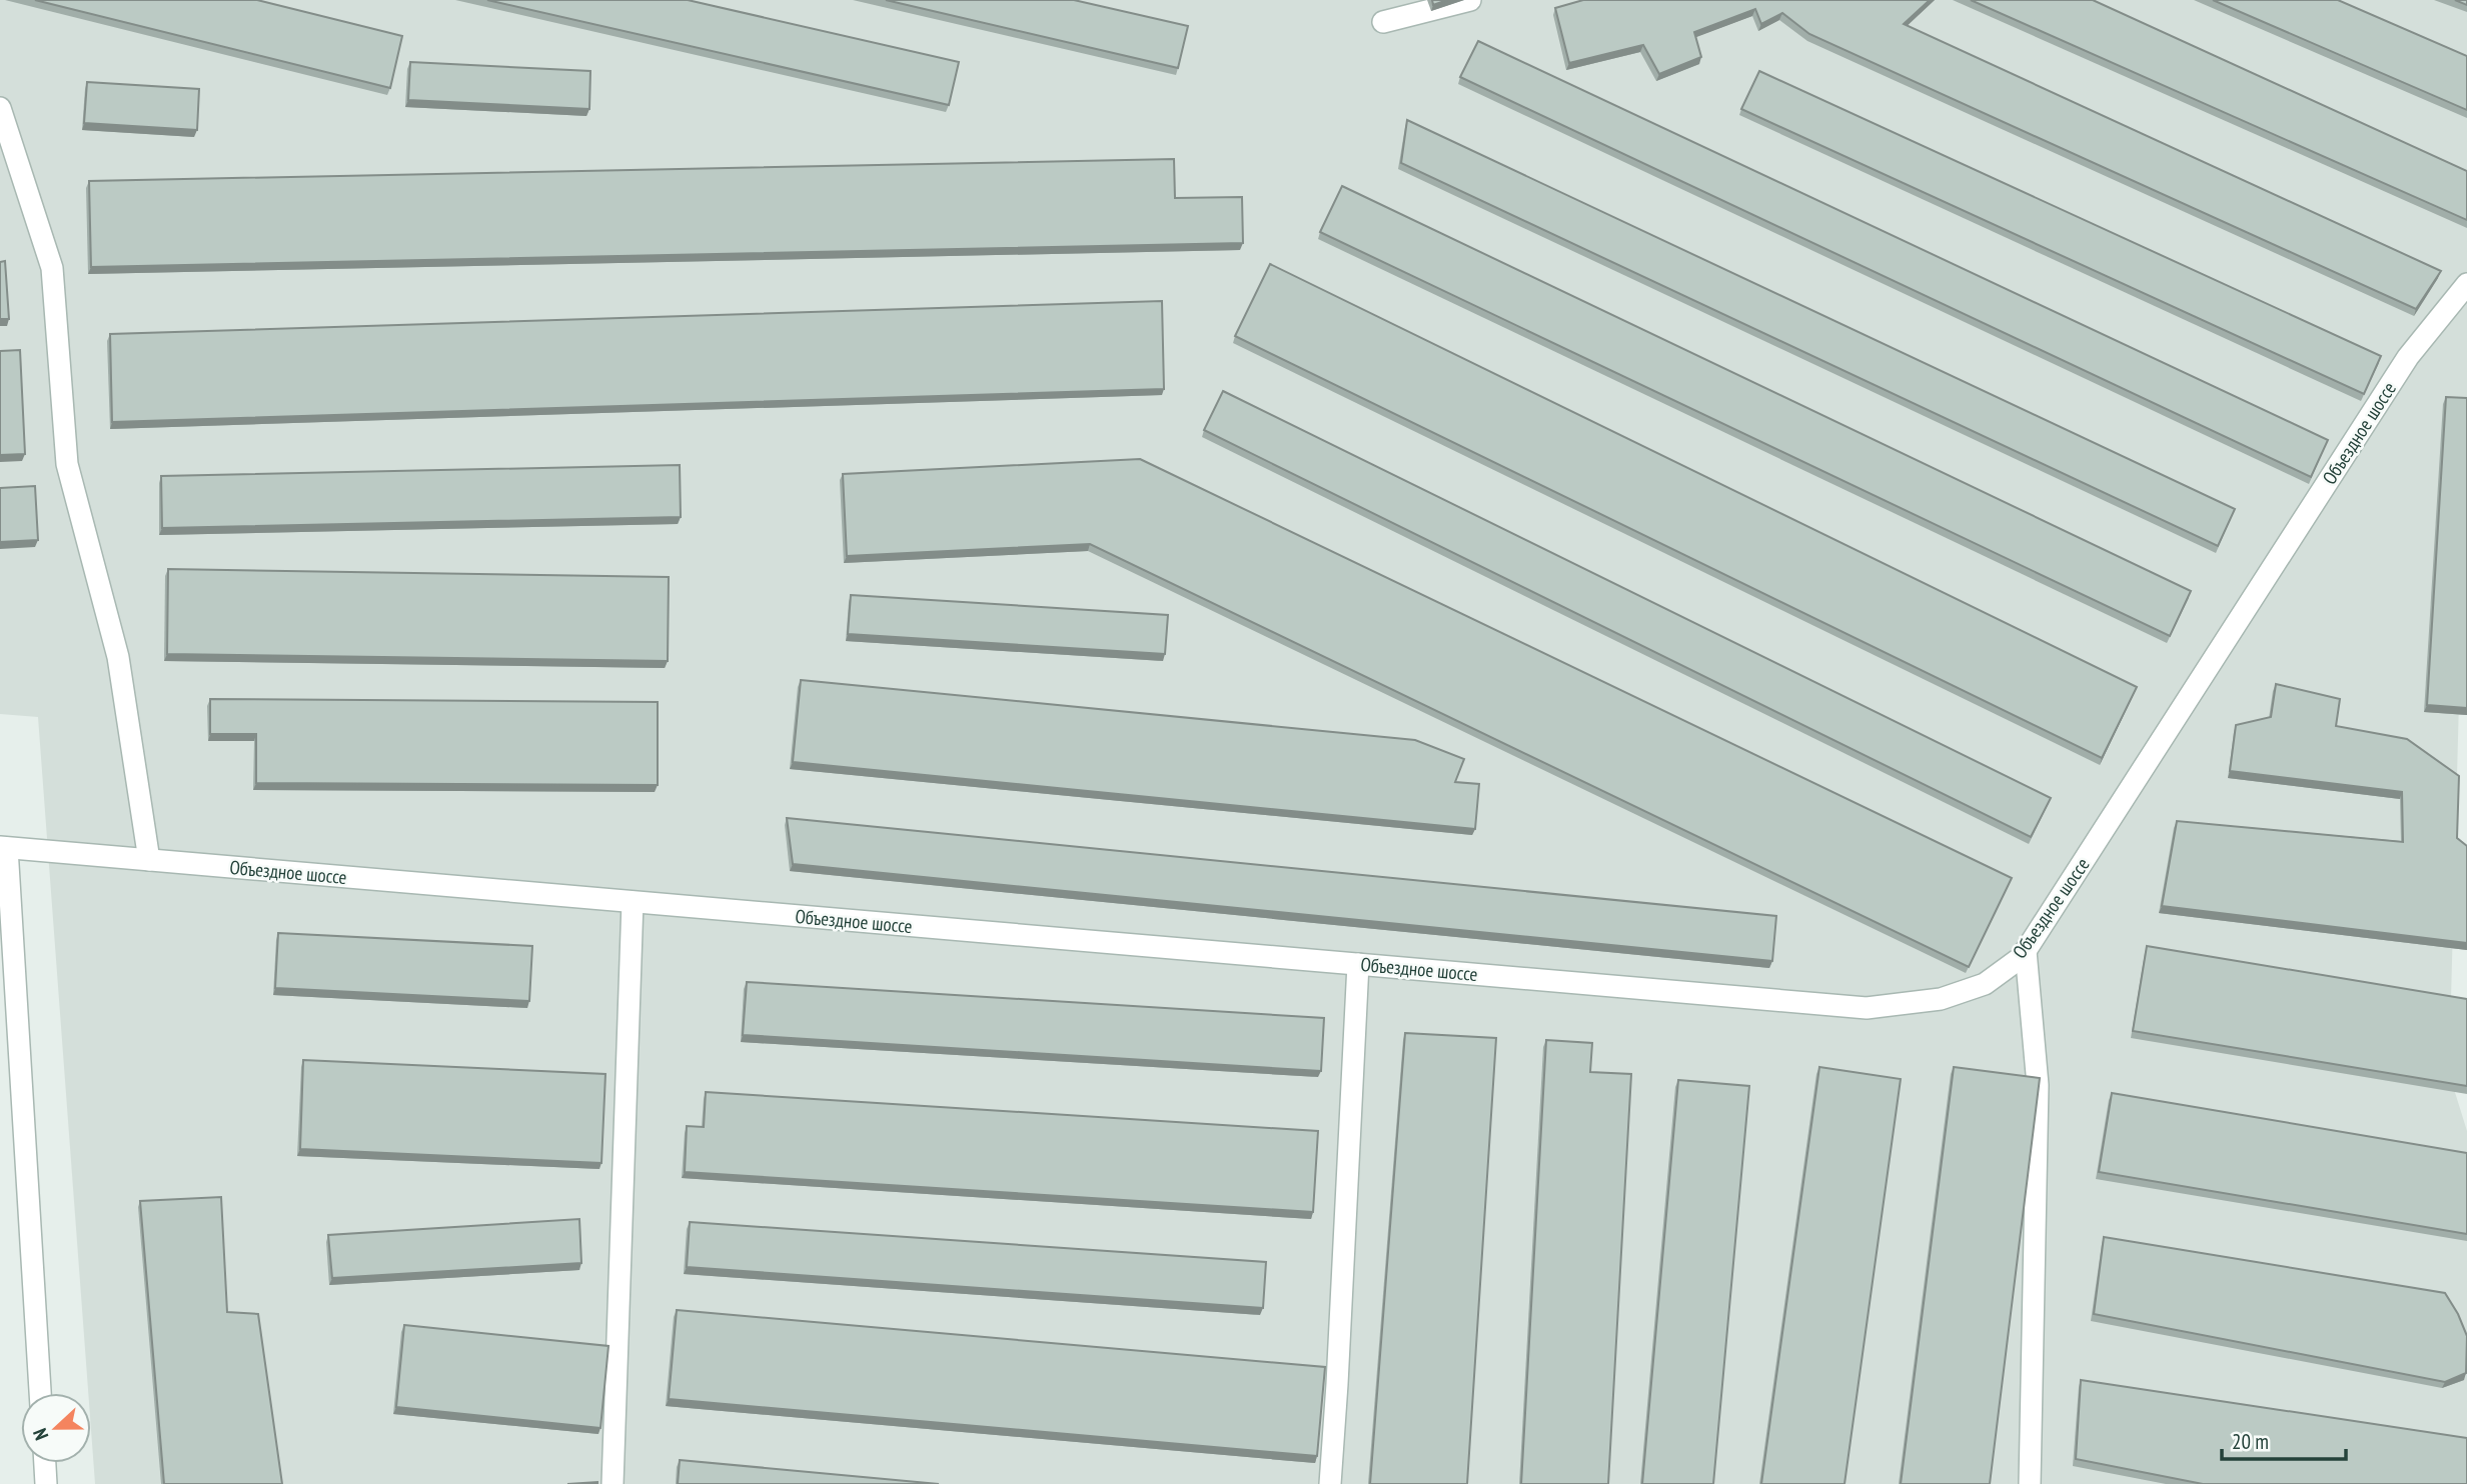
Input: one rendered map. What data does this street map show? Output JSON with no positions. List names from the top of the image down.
{
  "streets": {
    "street": ["Объездное шоссе"]
  },
  "scale_bar": "20 m",
  "north": "left"
}
